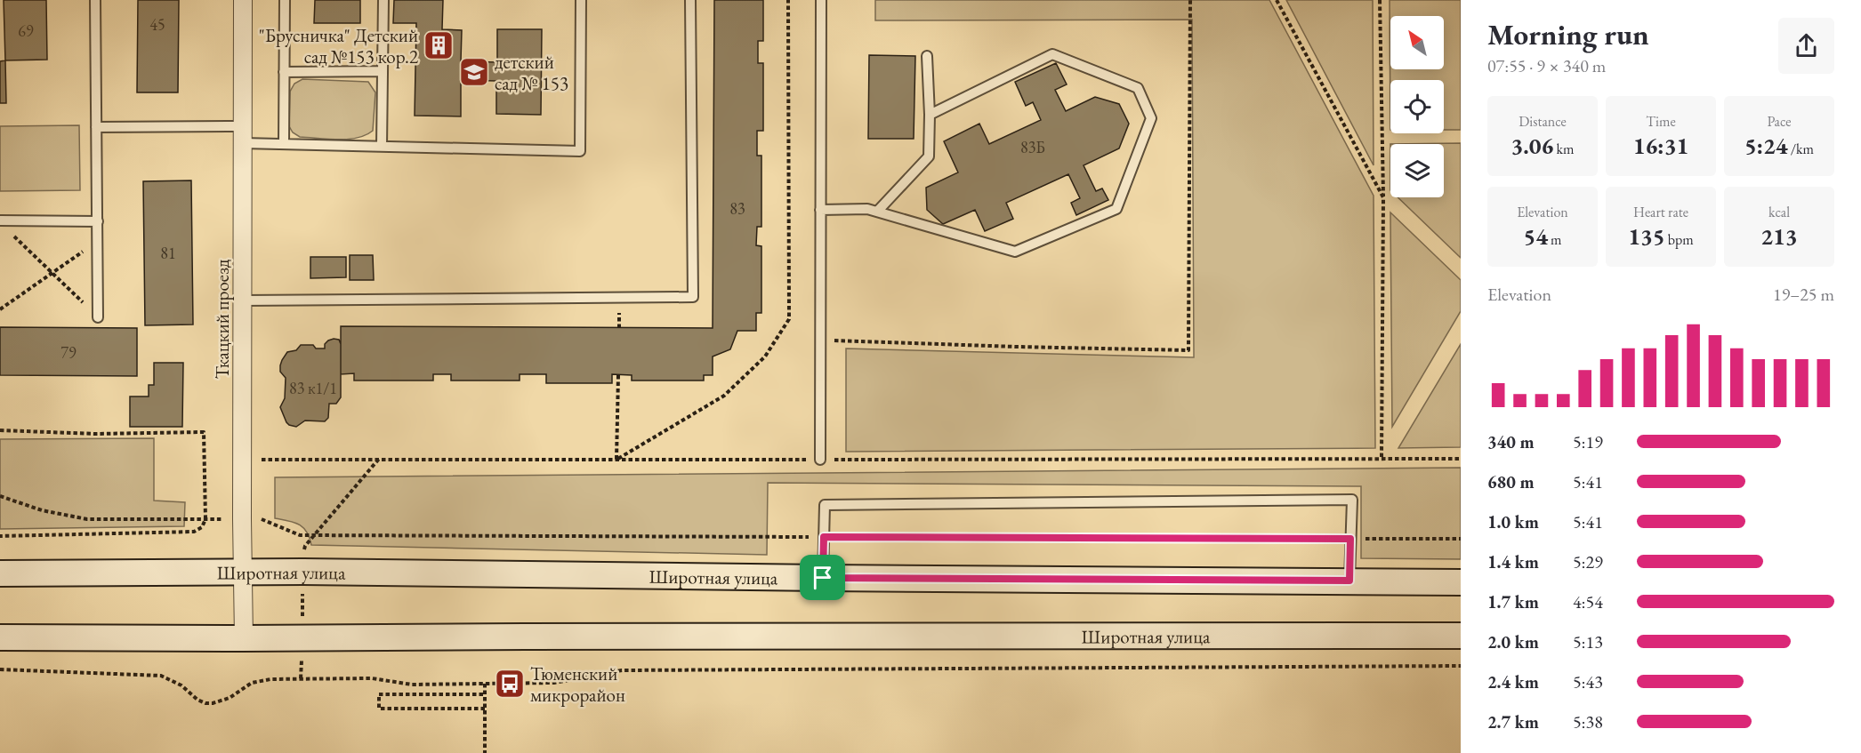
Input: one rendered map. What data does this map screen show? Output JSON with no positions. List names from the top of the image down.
{
  "streets": {
    "main road": ["Широтная улица"],
    "street": ["Ткацкий проезд"]
  },
  "crossings": [
    ["Ткацкий проезд", "Широтная улица"]
  ],
  "places": {
    "building": ["\"Брусничка\" Детский сад №153 кор.2"],
    "school or university": ["детский сад № 153"],
    "bus stop": ["Тюменский микрорайон"]
  },
  "house_numbers": [
    "45",
    "69",
    "83Б",
    "83",
    "81",
    "79",
    "83 к1/1"
  ],
  "north": "top left",
  "page": {
    "heading": ["Morning run", "07:55 · 9 × 340 m"],
    "stats": [
      ["Distance", "3.06 km"],
      ["Time", "16:31"],
      ["Pace", "5:24 /km"],
      ["Elevation", "54 m"],
      ["Heart rate", "135 bpm"],
      ["kcal", "213"]
    ],
    "chart": ["Elevation", "19–25 m"],
    "list": [
      {
        "name": "340 m",
        "note": "5:19"
      },
      {
        "name": "680 m",
        "note": "5:41"
      },
      {
        "name": "1.0 km",
        "note": "5:41"
      },
      {
        "name": "1.4 km",
        "note": "5:29"
      },
      {
        "name": "1.7 km",
        "note": "4:54"
      },
      {
        "name": "2.0 km",
        "note": "5:13"
      },
      {
        "name": "2.4 km",
        "note": "5:43"
      },
      {
        "name": "2.7 km",
        "note": "5:38"
      }
    ]
  }
}
